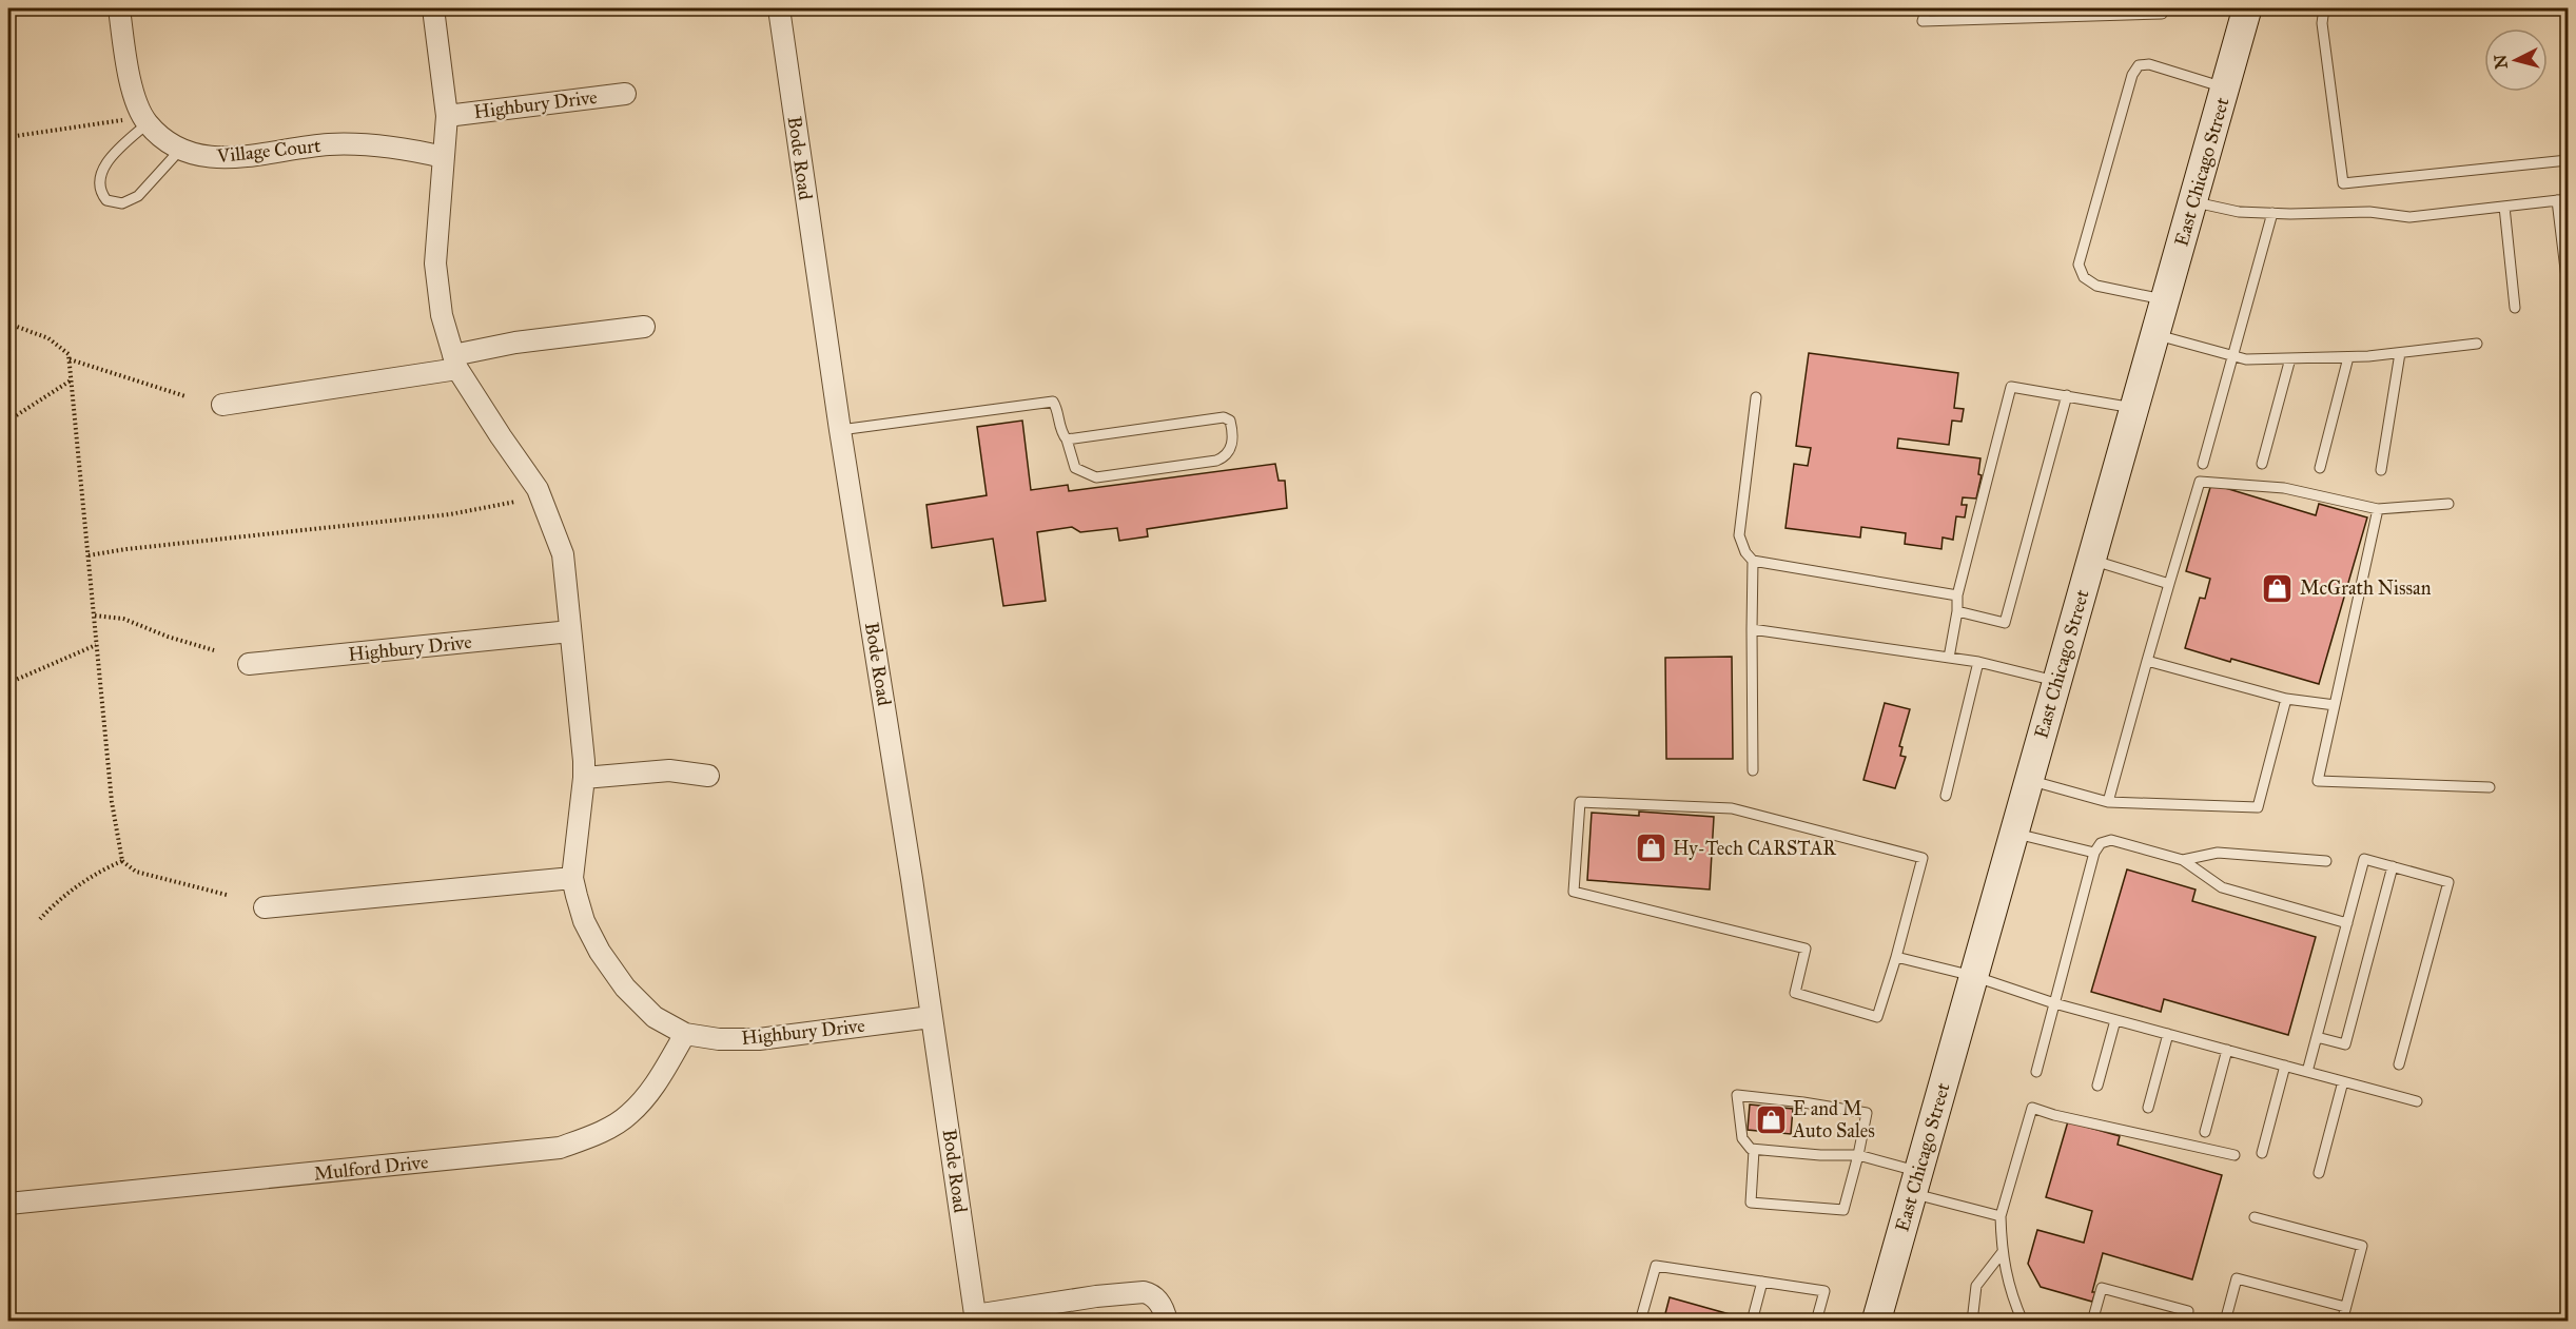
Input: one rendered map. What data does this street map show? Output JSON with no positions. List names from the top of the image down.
{
  "streets": {
    "main road": ["East Chicago Street"],
    "street": [
      "Highbury Drive",
      "Village Court",
      "Bode Road",
      "Mulford Drive"
    ]
  },
  "crossings": [
    ["Highbury Drive", "Village Court"],
    ["Highbury Drive", "Bode Road"],
    ["Highbury Drive", "Mulford Drive"]
  ],
  "places": {
    "shop": ["McGrath Nissan", "Hy-Tech CARSTAR", "E and M Auto Sales"]
  },
  "north": "left"
}
